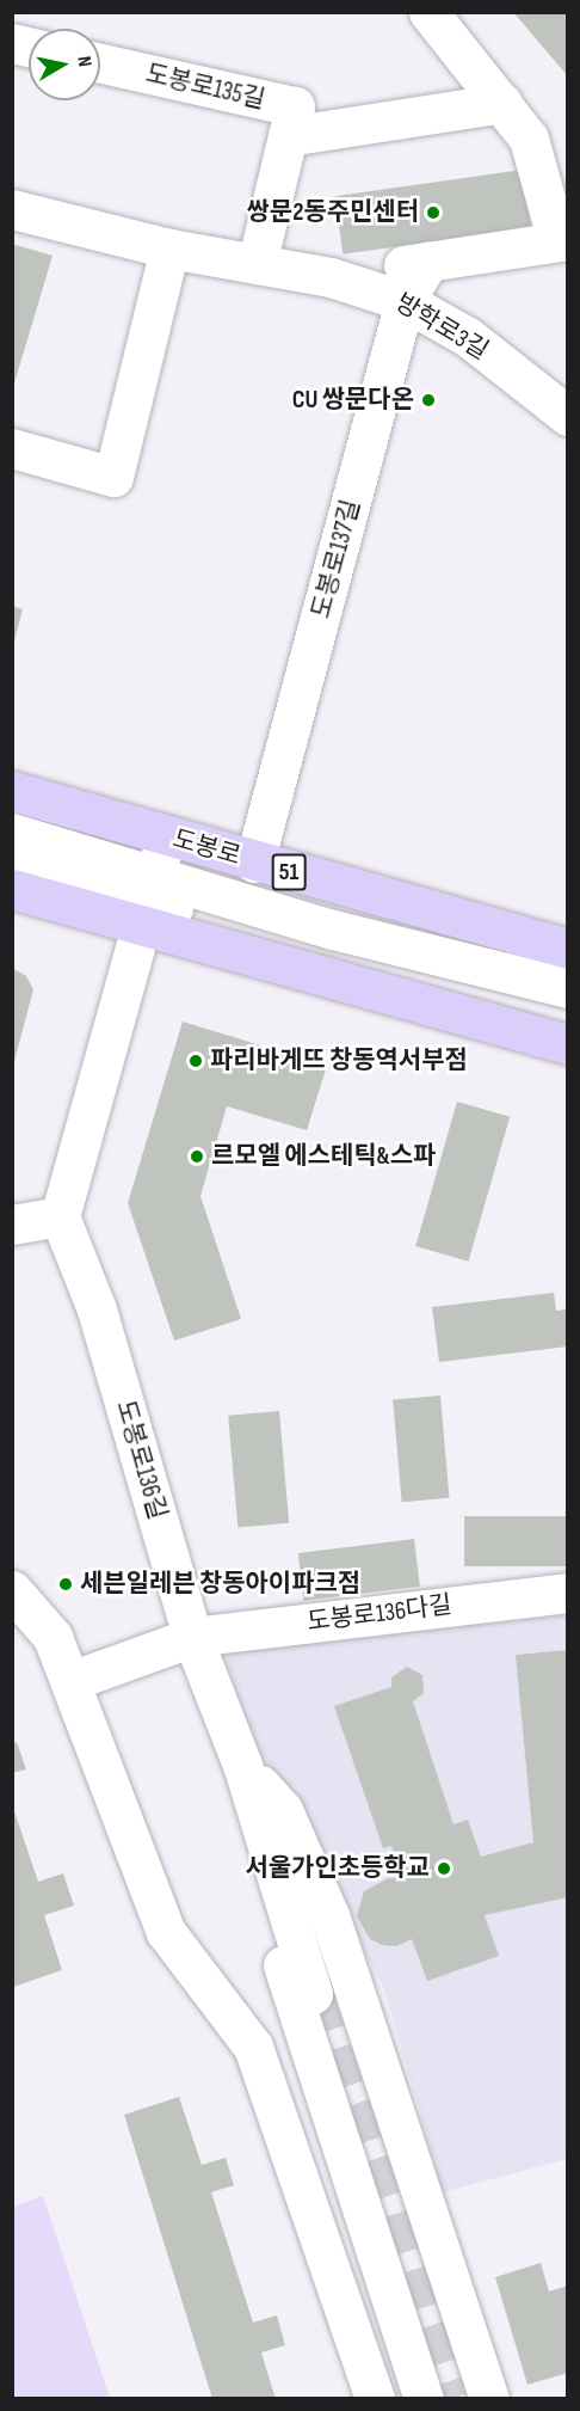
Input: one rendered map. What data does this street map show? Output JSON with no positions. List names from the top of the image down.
{
  "streets": {
    "main road": ["도봉로", "51"],
    "street": [
      "도봉로135길",
      "방학로3길",
      "도봉로137길",
      "도봉로136길",
      "도봉로136다길"
    ]
  },
  "crossings": [
    ["방학로3길", "도봉로137길"],
    ["도봉로137길", "도봉로"],
    ["도봉로136길", "도봉로136다길"]
  ],
  "places": [
    "쌍문2동주민센터",
    "CU 쌍문다온",
    "파리바게뜨 창동역서부점",
    "르모엘 에스테틱&스파",
    "세븐일레븐 창동아이파크점",
    "서울가인초등학교"
  ],
  "north": "right"
}
